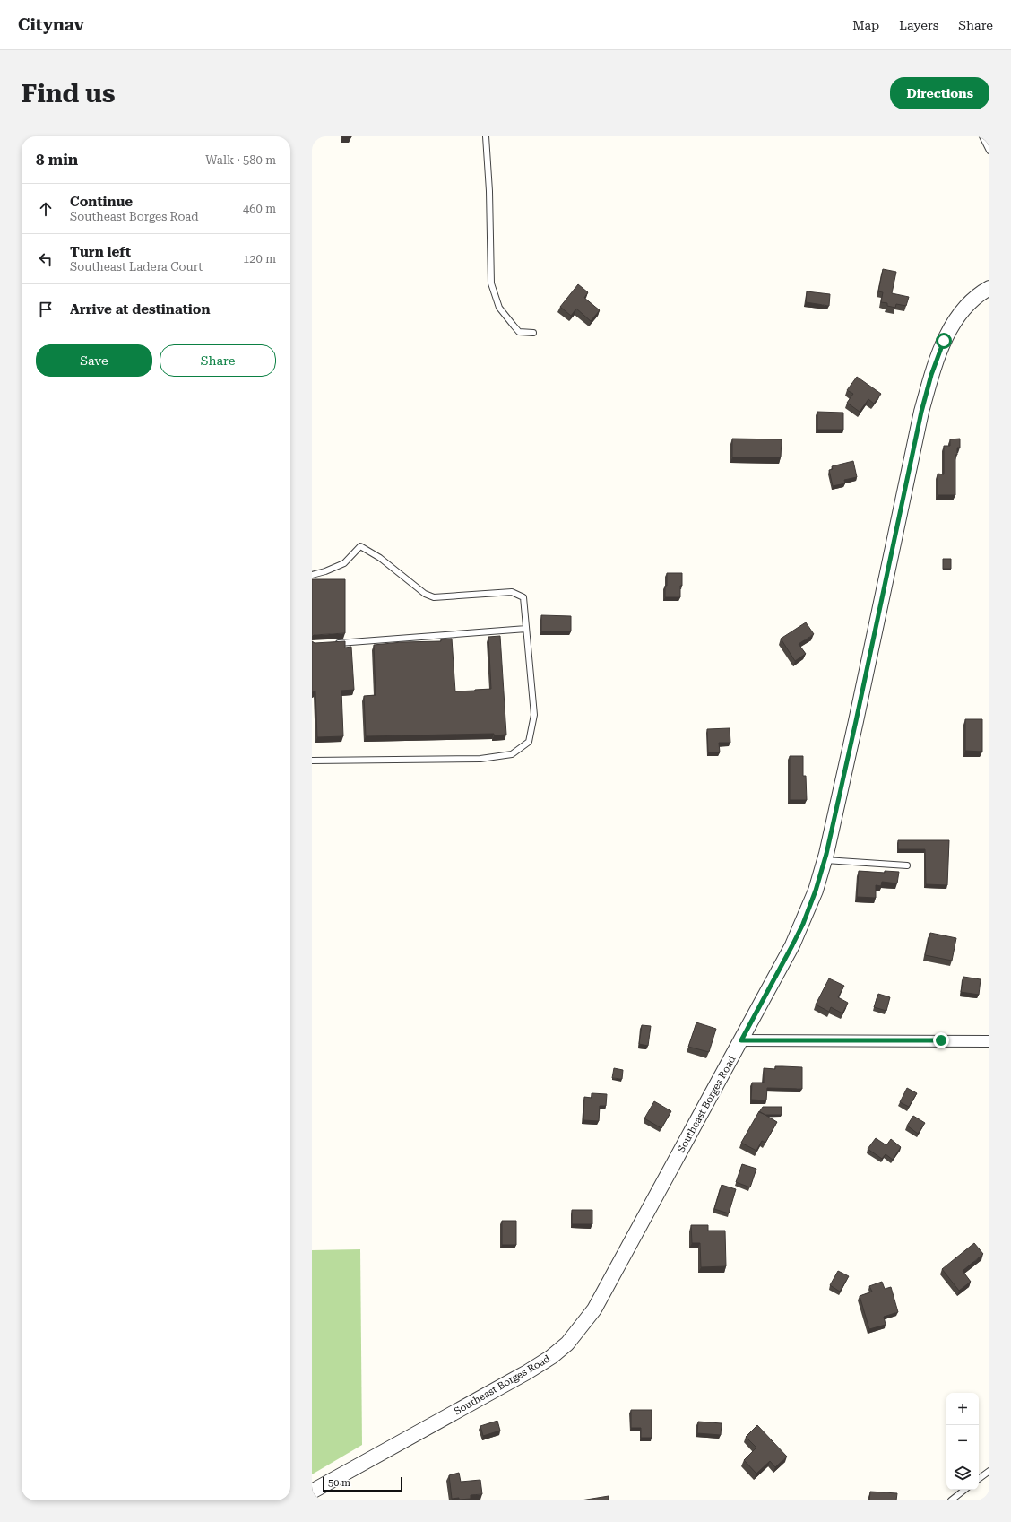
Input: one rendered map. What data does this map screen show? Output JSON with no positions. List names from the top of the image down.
{
  "streets": {
    "street": ["Southeast Borges Road"]
  },
  "scale_bar": "50 m",
  "page": {
    "header": "Citynav",
    "nav": ["Map", "Layers", "Share"],
    "buttons": [
      "Directions",
      ["Save", "Share"]
    ],
    "title": "Find us",
    "heading": ["8 min", "Walk · 580 m"],
    "list": [
      ["Continue", "Southeast Borges Road", "460 m"],
      ["Turn left", "Southeast Ladera Court", "120 m"],
      "Arrive at destination"
    ],
    "map_buttons": ["+", "−"],
    "scale": "50 m"
  }
}
